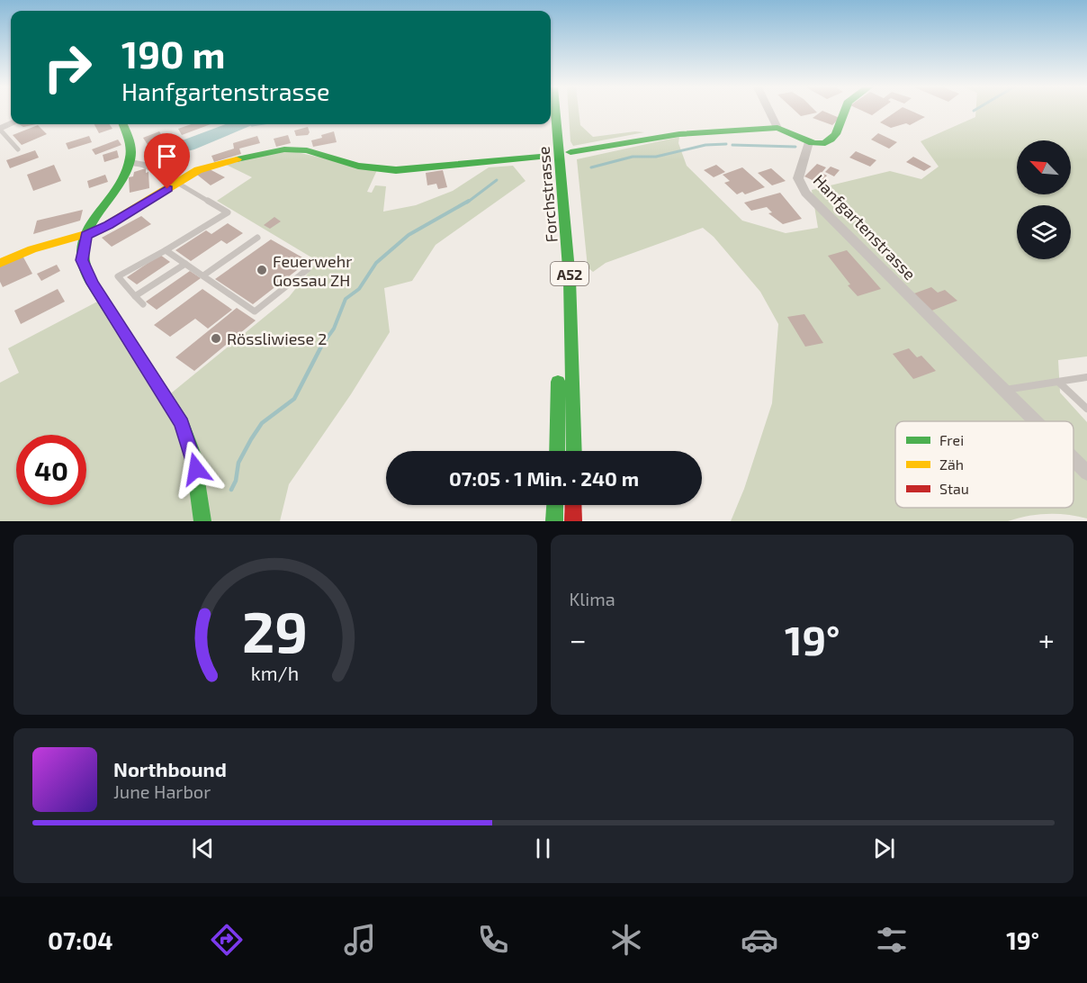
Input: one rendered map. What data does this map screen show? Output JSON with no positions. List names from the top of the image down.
{
  "streets": {
    "main road": ["Forchstrasse", "A52"],
    "street": ["Hanfgartenstrasse"]
  },
  "places": ["Feuerwehr Gossau ZH", "Rössliwiese 2"],
  "legend": ["Frei", "Zäh", "Stau"],
  "north": "top left",
  "page": {
    "turn": ["190 m", "Hanfgartenstrasse"],
    "limit": "40",
    "trip": "07:05 · 1 Min. · 240 m",
    "tile": "Klima",
    "heat": ["−", "19°", "+"],
    "song": ["Northbound", "June Harbor"],
    "tabs": ["07:04", "19°"],
    "gauge": ["29", "km/h"]
  }
}
